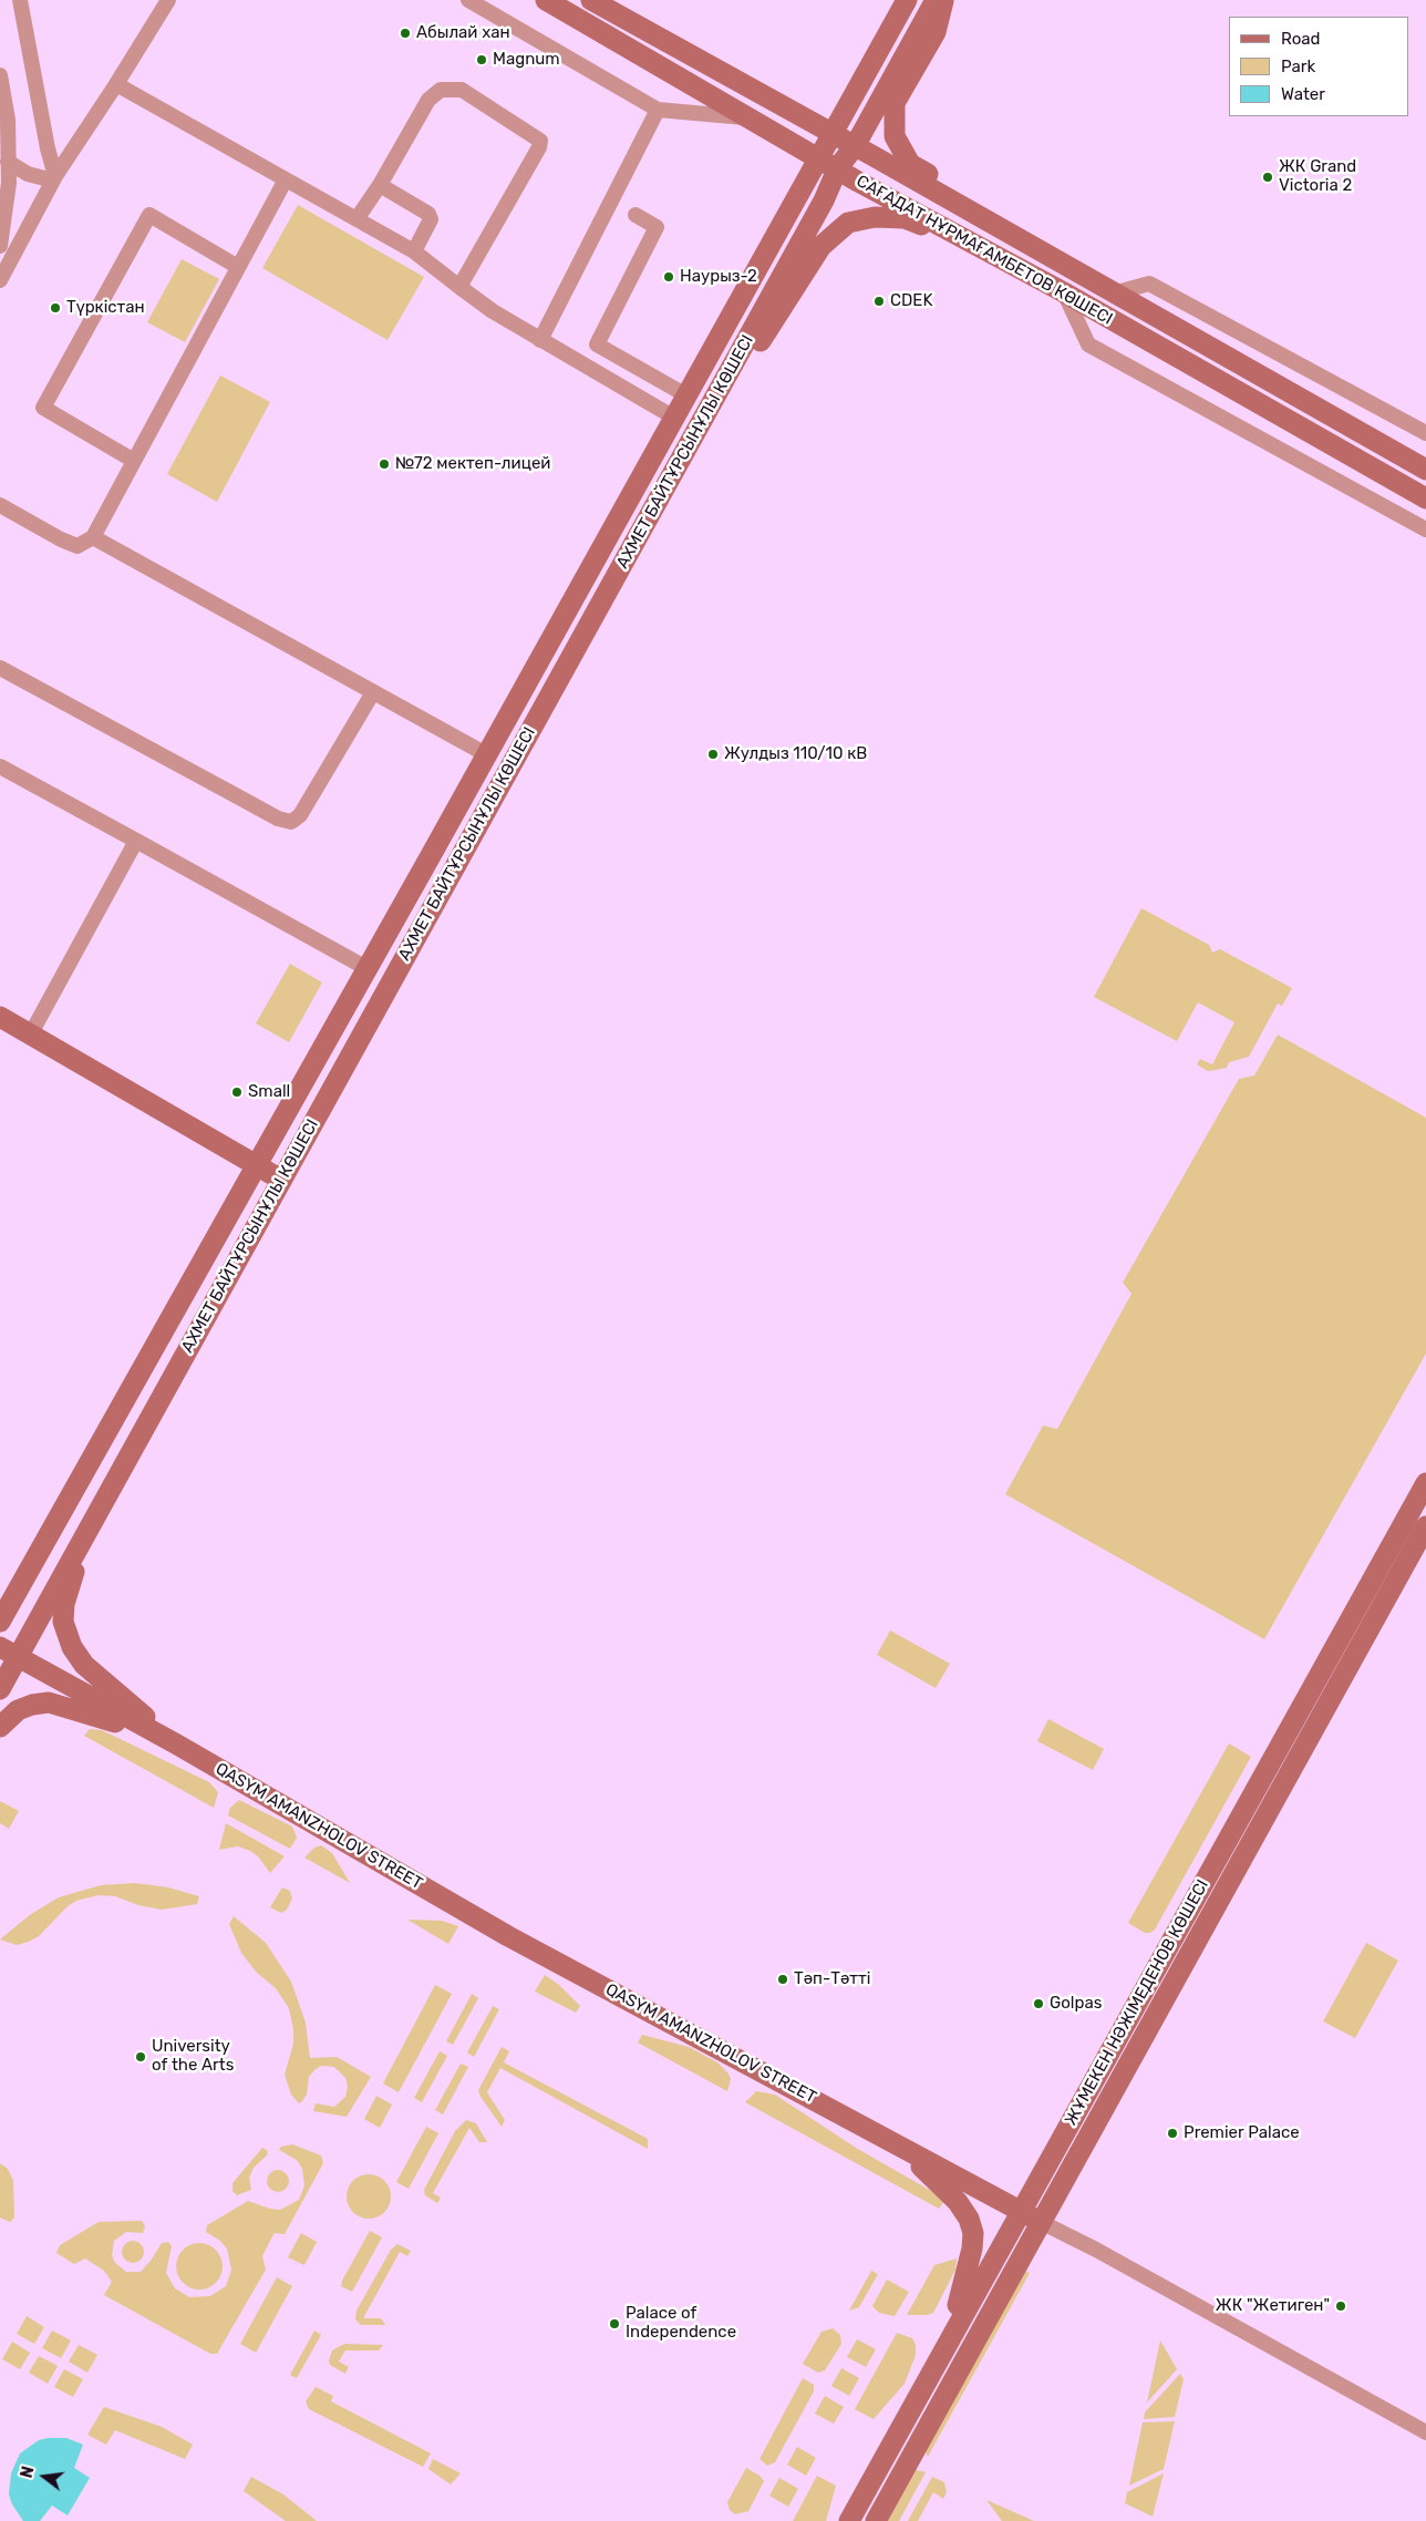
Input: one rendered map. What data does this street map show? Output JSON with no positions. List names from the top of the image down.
{
  "streets": {
    "street": [
      "САҒАДАТ НҰРМАҒАМБЕТОВ КӨШЕСІ",
      "АХМЕТ БАЙТҰРСЫНҰЛЫ КӨШЕСІ",
      "QASYM AMANZHOLOV STREET",
      "ЖҰМЕКЕН НӘЖІМЕДЕНОВ КӨШЕСІ"
    ]
  },
  "crossings": [
    ["САҒАДАТ НҰРМАҒАМБЕТОВ КӨШЕСІ", "АХМЕТ БАЙТҰРСЫНҰЛЫ КӨШЕСІ"],
    ["АХМЕТ БАЙТҰРСЫНҰЛЫ КӨШЕСІ", "QASYM AMANZHOLOV STREET"],
    ["QASYM AMANZHOLOV STREET", "ЖҰМЕКЕН НӘЖІМЕДЕНОВ КӨШЕСІ"]
  ],
  "places": [
    "Абылай хан",
    "Magnum",
    "ЖК Grand Victoria 2",
    "Наурыз-2",
    "CDEK",
    "Түркістан",
    "№72 мектеп-лицей",
    "Жулдыз 110/10 кВ",
    "Small",
    "Тәп-Тәтті",
    "Golpas",
    "University of the Arts",
    "Premier Palace",
    "ЖК \"Жетиген\"",
    "Palace of Independence"
  ],
  "legend": ["Road", "Park", "Water"],
  "north": "left"
}
